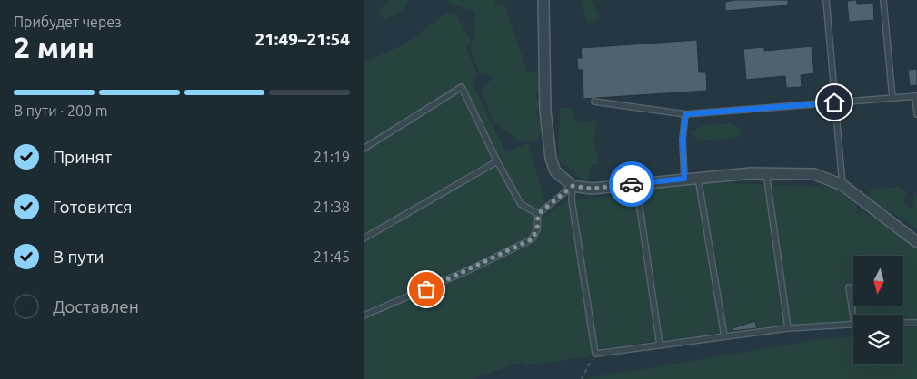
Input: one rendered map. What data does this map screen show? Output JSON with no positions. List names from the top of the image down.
{
  "north": "bottom",
  "page": {
    "heading": ["2 мин", "Прибудет через", "21:49–21:54"],
    "bar": "В пути · 200 m",
    "list": [
      ["Принят", "21:19"],
      ["Готовится", "21:38"],
      ["В пути", "21:45"],
      "Доставлен"
    ]
  }
}
